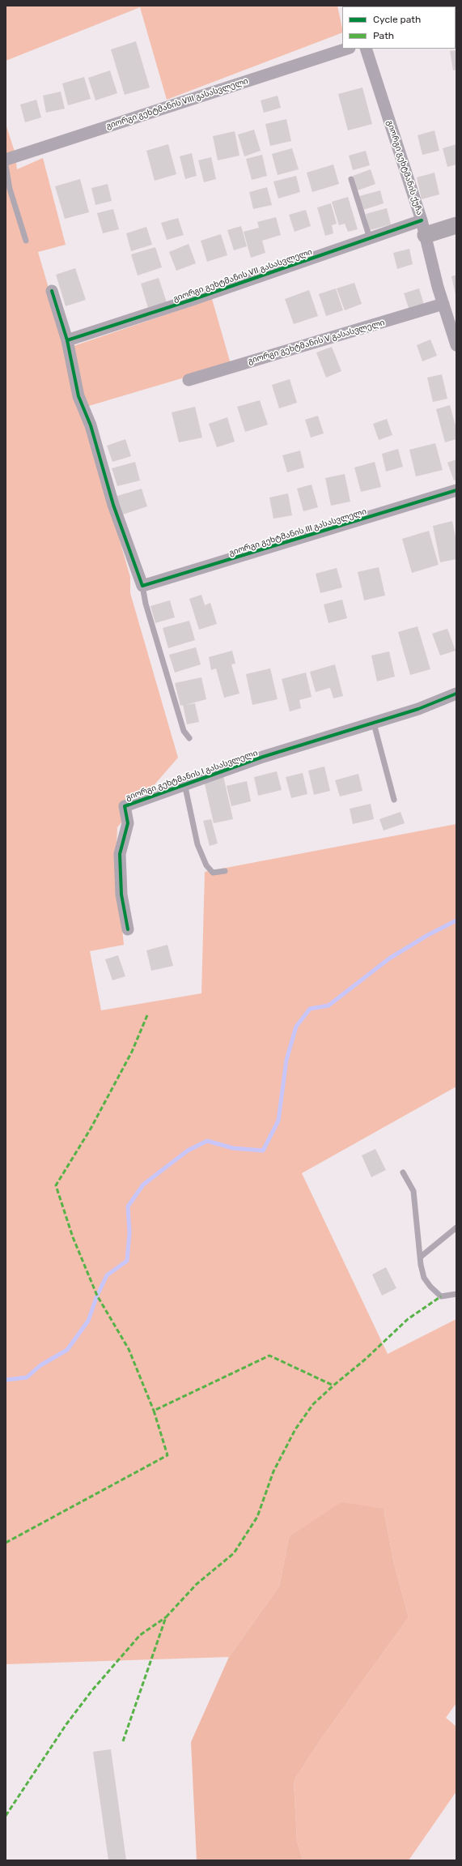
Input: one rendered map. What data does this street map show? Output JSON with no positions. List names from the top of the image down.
{
  "streets": {
    "street": [
      "გიორგი გეხტმანის VIII გასასვლელი",
      "გიორგი გეხტმანის ქუჩა",
      "გიორგი გეხტმანის VII გასასვლელი",
      "გიორგი გეხტმანის V გასასვლელი",
      "გიორგი გეხტმანის III გასასვლელი",
      "გიორგი გეხტმანის I გასასვლელი"
    ]
  },
  "crossings": [
    ["გიორგი გეხტმანის ქუჩა", "გიორგი გეხტმანის VII გასასვლელი"],
    ["გიორგი გეხტმანის ქუჩა", "გიორგი გეხტმანის V გასასვლელი"]
  ],
  "legend": ["Cycle path", "Path"]
}
